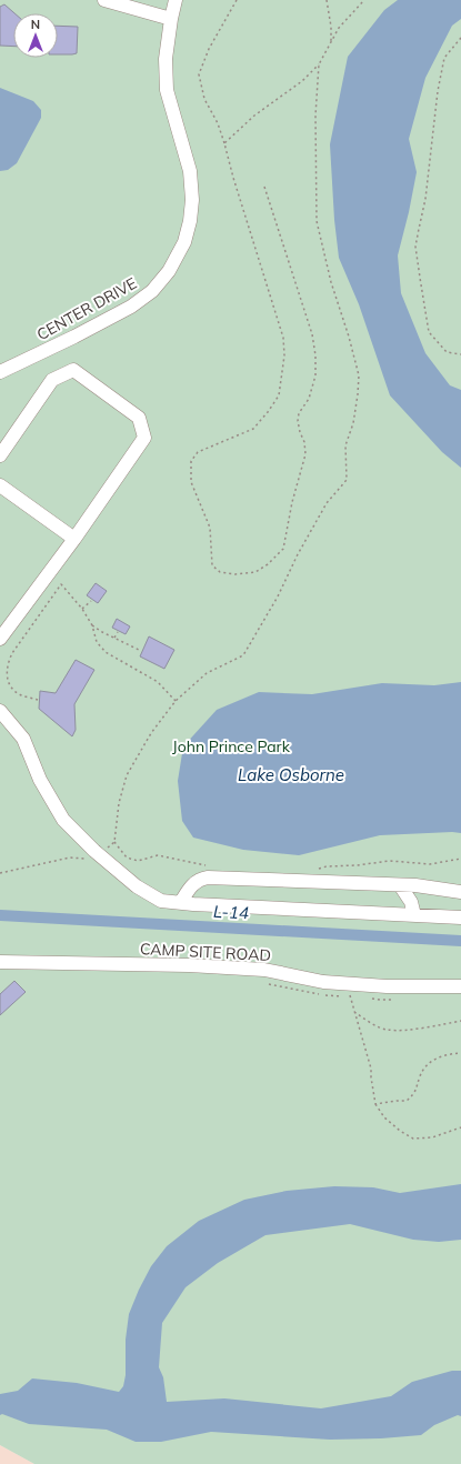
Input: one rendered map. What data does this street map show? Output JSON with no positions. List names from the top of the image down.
{
  "streets": {
    "street": ["CENTER DRIVE", "CAMP SITE ROAD"]
  },
  "water": ["Lake Osborne", "L-14"],
  "parks": ["John Prince Park"],
  "north": "top"
}
